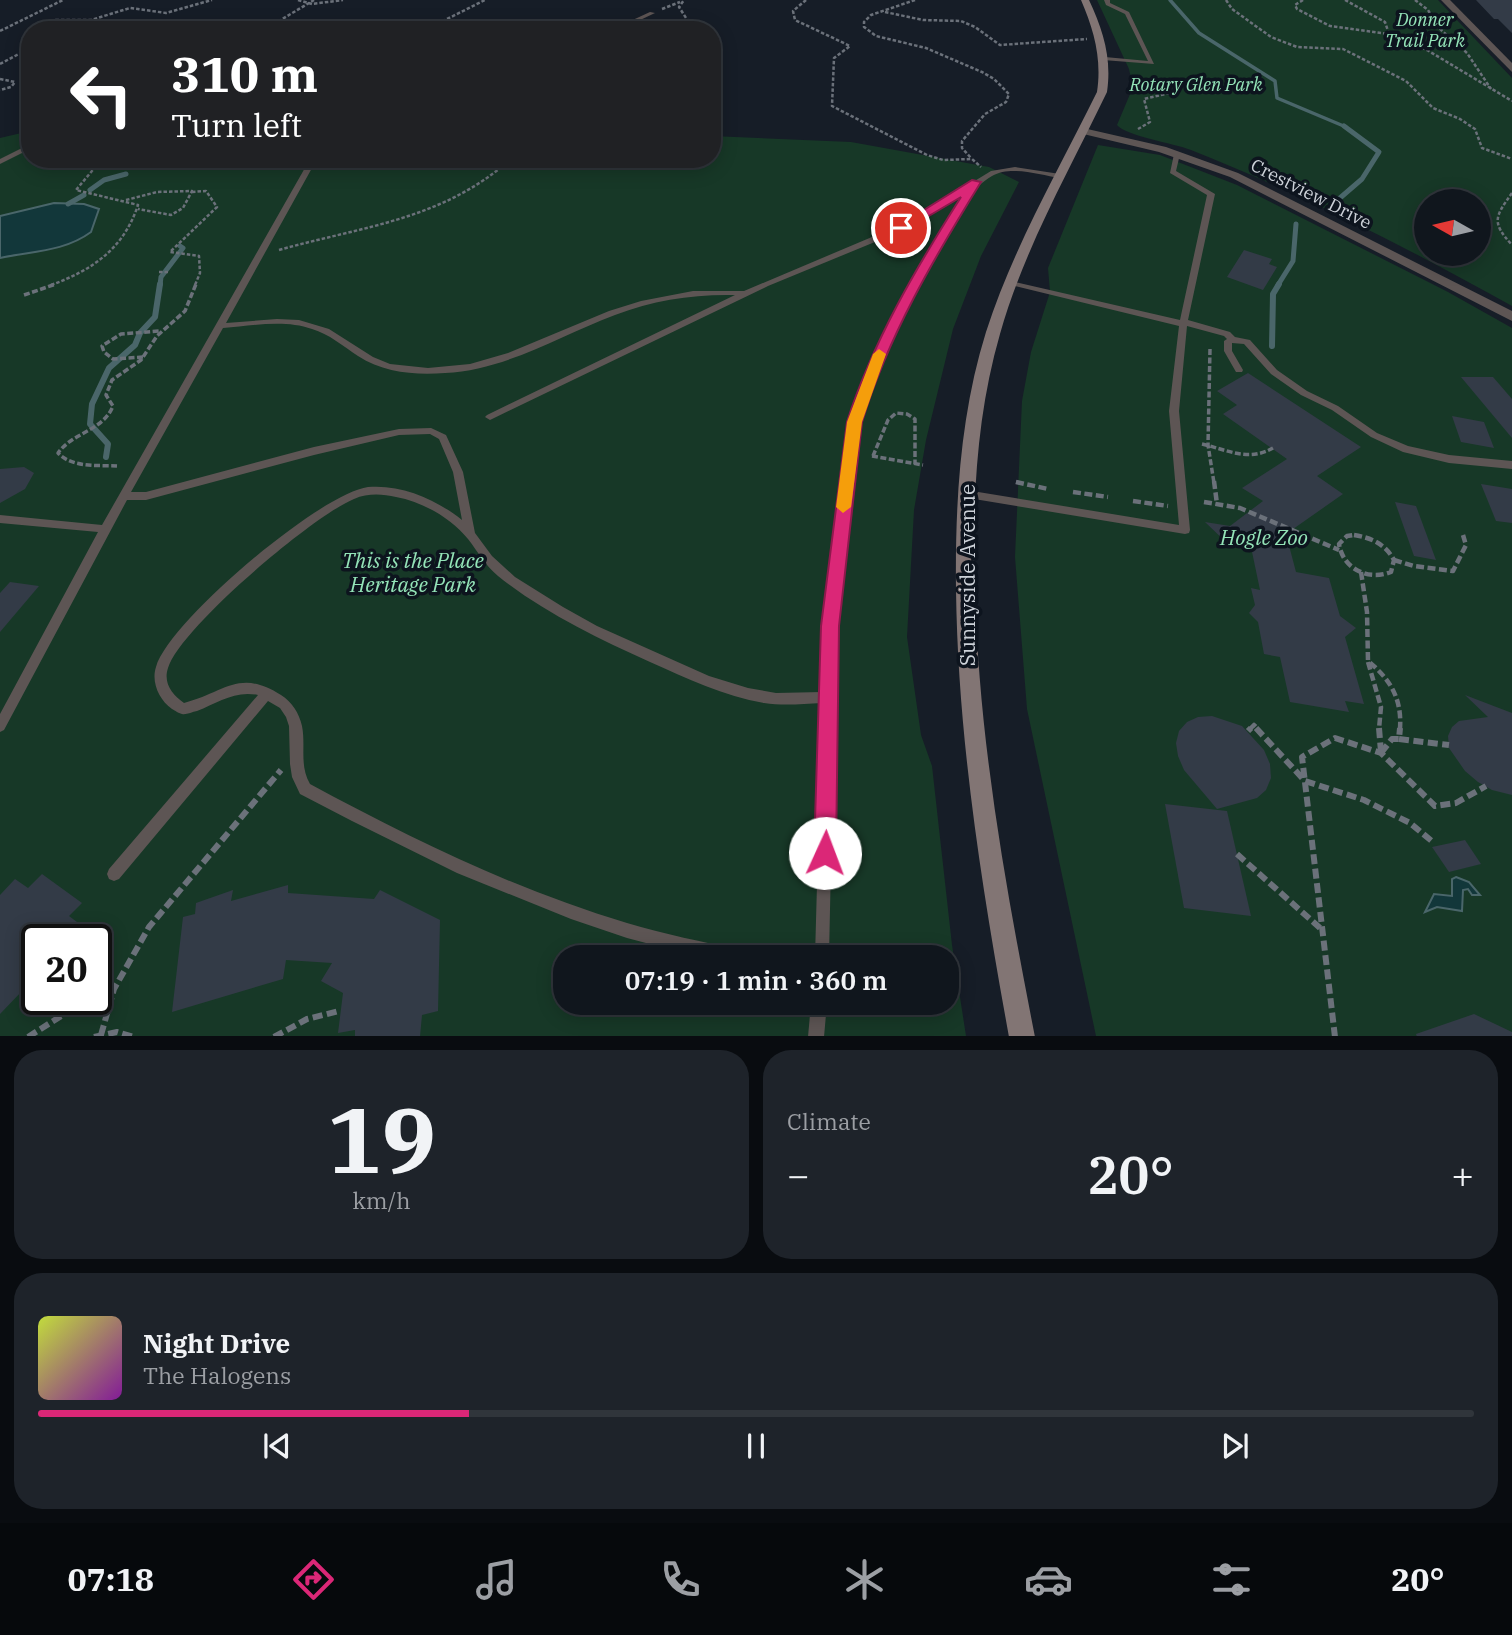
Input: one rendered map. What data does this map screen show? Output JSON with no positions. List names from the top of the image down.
{
  "streets": {
    "main road": ["Sunnyside Avenue"],
    "street": ["Crestview Drive"]
  },
  "crossings": [
    ["Crestview Drive", "Sunnyside Avenue"]
  ],
  "parks": [
    "Donner Trail Park",
    "Rotary Glen Park",
    "Hogle Zoo",
    "This is the Place Heritage Park"
  ],
  "north": "left",
  "page": {
    "turn": ["310 m", "Turn left"],
    "limit": "20",
    "trip": "07:19 · 1 min · 360 m",
    "tile": [
      ["19", "km/h"],
      "Climate"
    ],
    "heat": ["−", "20°", "+"],
    "song": ["Night Drive", "The Halogens"],
    "tabs": ["07:18", "20°"]
  }
}
